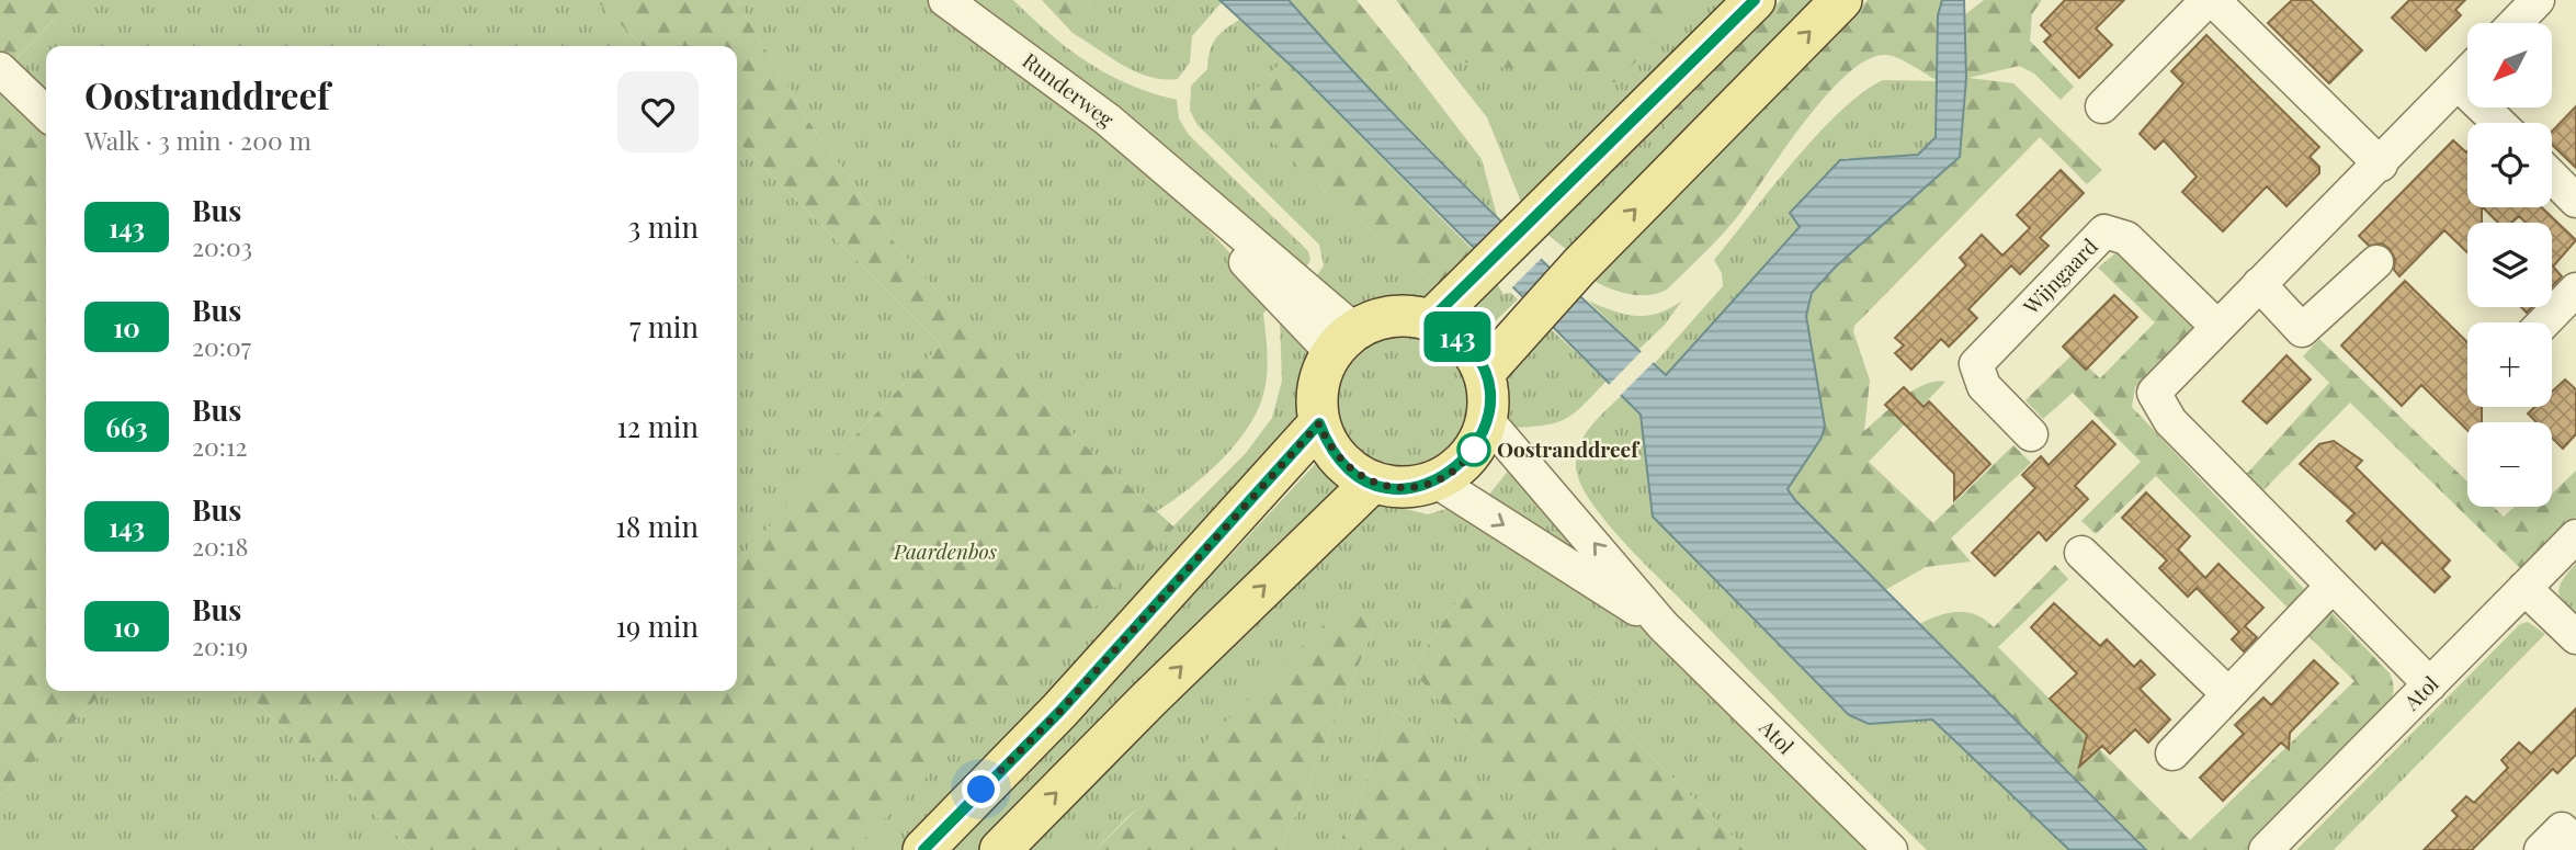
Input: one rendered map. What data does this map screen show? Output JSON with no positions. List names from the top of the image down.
{
  "streets": {
    "street": ["Runderweg", "Wijngaard", "Atol"]
  },
  "crossings": [
    ["Runderweg", "Atol"]
  ],
  "parks": ["Paardenbos"],
  "places": ["Oostranddreef"],
  "lines": ["bus line 143"],
  "north": "bottom left",
  "page": {
    "on_map": "143",
    "map_buttons": ["+", "−"],
    "heading": ["Oostranddreef", "Walk · 3 min · 200 m"],
    "list": [
      {
        "mark": "143",
        "name": "Bus",
        "note": "20:03",
        "value": "3 min"
      },
      {
        "mark": "10",
        "name": "Bus",
        "note": "20:07",
        "value": "7 min"
      },
      {
        "mark": "663",
        "name": "Bus",
        "note": "20:12",
        "value": "12 min"
      },
      {
        "mark": "143",
        "name": "Bus",
        "note": "20:18",
        "value": "18 min"
      },
      {
        "mark": "10",
        "name": "Bus",
        "note": "20:19",
        "value": "19 min"
      }
    ]
  }
}
